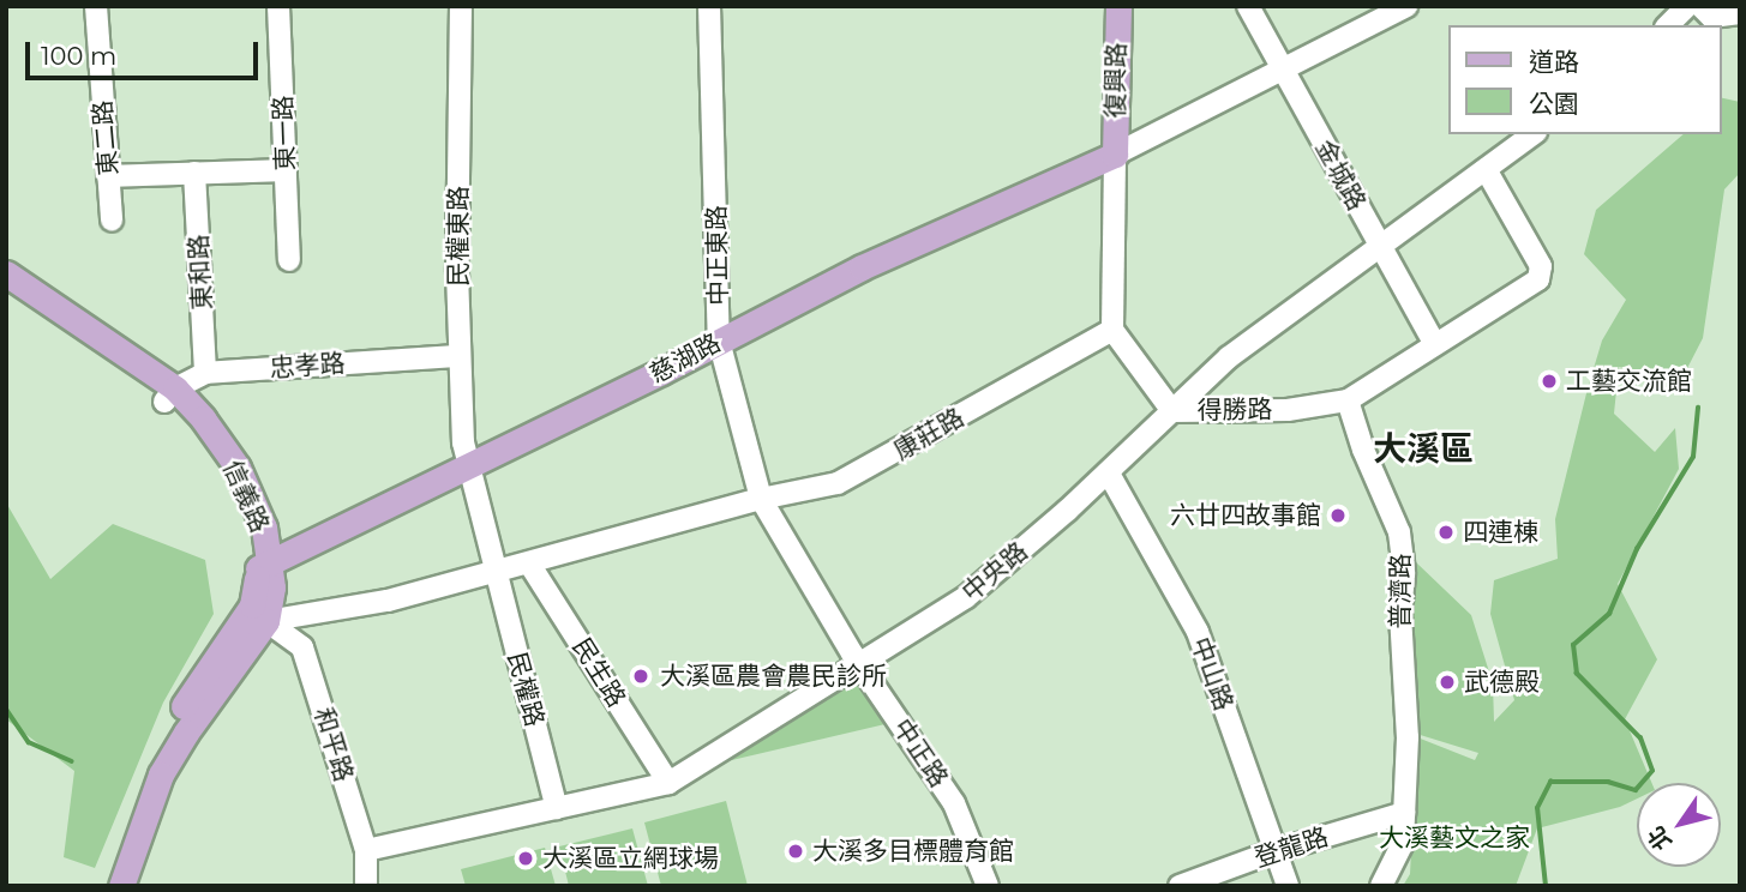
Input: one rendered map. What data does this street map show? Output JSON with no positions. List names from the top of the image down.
{
  "streets": {
    "main road": ["復興路", "慈湖路", "信義路"],
    "street": [
      "東一路",
      "東二路",
      "金城路",
      "民權東路",
      "中正東路",
      "東和路",
      "忠孝路",
      "得勝路",
      "康莊路",
      "中央路",
      "普濟路",
      "民生路",
      "中山路",
      "民權路",
      "和平路",
      "中正路",
      "登龍路"
    ]
  },
  "crossings": [
    ["復興路", "慈湖路"],
    ["金城路", "中央路"],
    ["民權東路", "慈湖路"],
    ["民權東路", "忠孝路"],
    ["民權東路", "民權路"],
    ["中正東路", "慈湖路"],
    ["中正東路", "康莊路"],
    ["中正東路", "中正路"],
    ["東和路", "忠孝路"],
    ["慈湖路", "信義路"],
    ["慈湖路", "民權路"],
    ["忠孝路", "信義路"],
    ["得勝路", "康莊路"],
    ["得勝路", "中央路"],
    ["得勝路", "普濟路"],
    ["康莊路", "信義路"],
    ["康莊路", "民生路"],
    ["康莊路", "民權路"],
    ["康莊路", "和平路"],
    ["康莊路", "中正路"],
    ["信義路", "和平路"],
    ["中央路", "民生路"],
    ["中央路", "中山路"],
    ["中央路", "民權路"],
    ["中央路", "和平路"],
    ["中央路", "中正路"],
    ["普濟路", "登龍路"],
    ["中山路", "登龍路"]
  ],
  "districts": ["大溪區"],
  "parks": ["大溪藝文之家"],
  "places": [
    "工藝交流館",
    "六廿四故事館",
    "四連棟",
    "大溪區農會農民診所",
    "武德殿",
    "大溪多目標體育館",
    "大溪區立網球場"
  ],
  "legend": ["道路", "公園"],
  "scale_bar": "100 m",
  "north": "bottom left"
}
